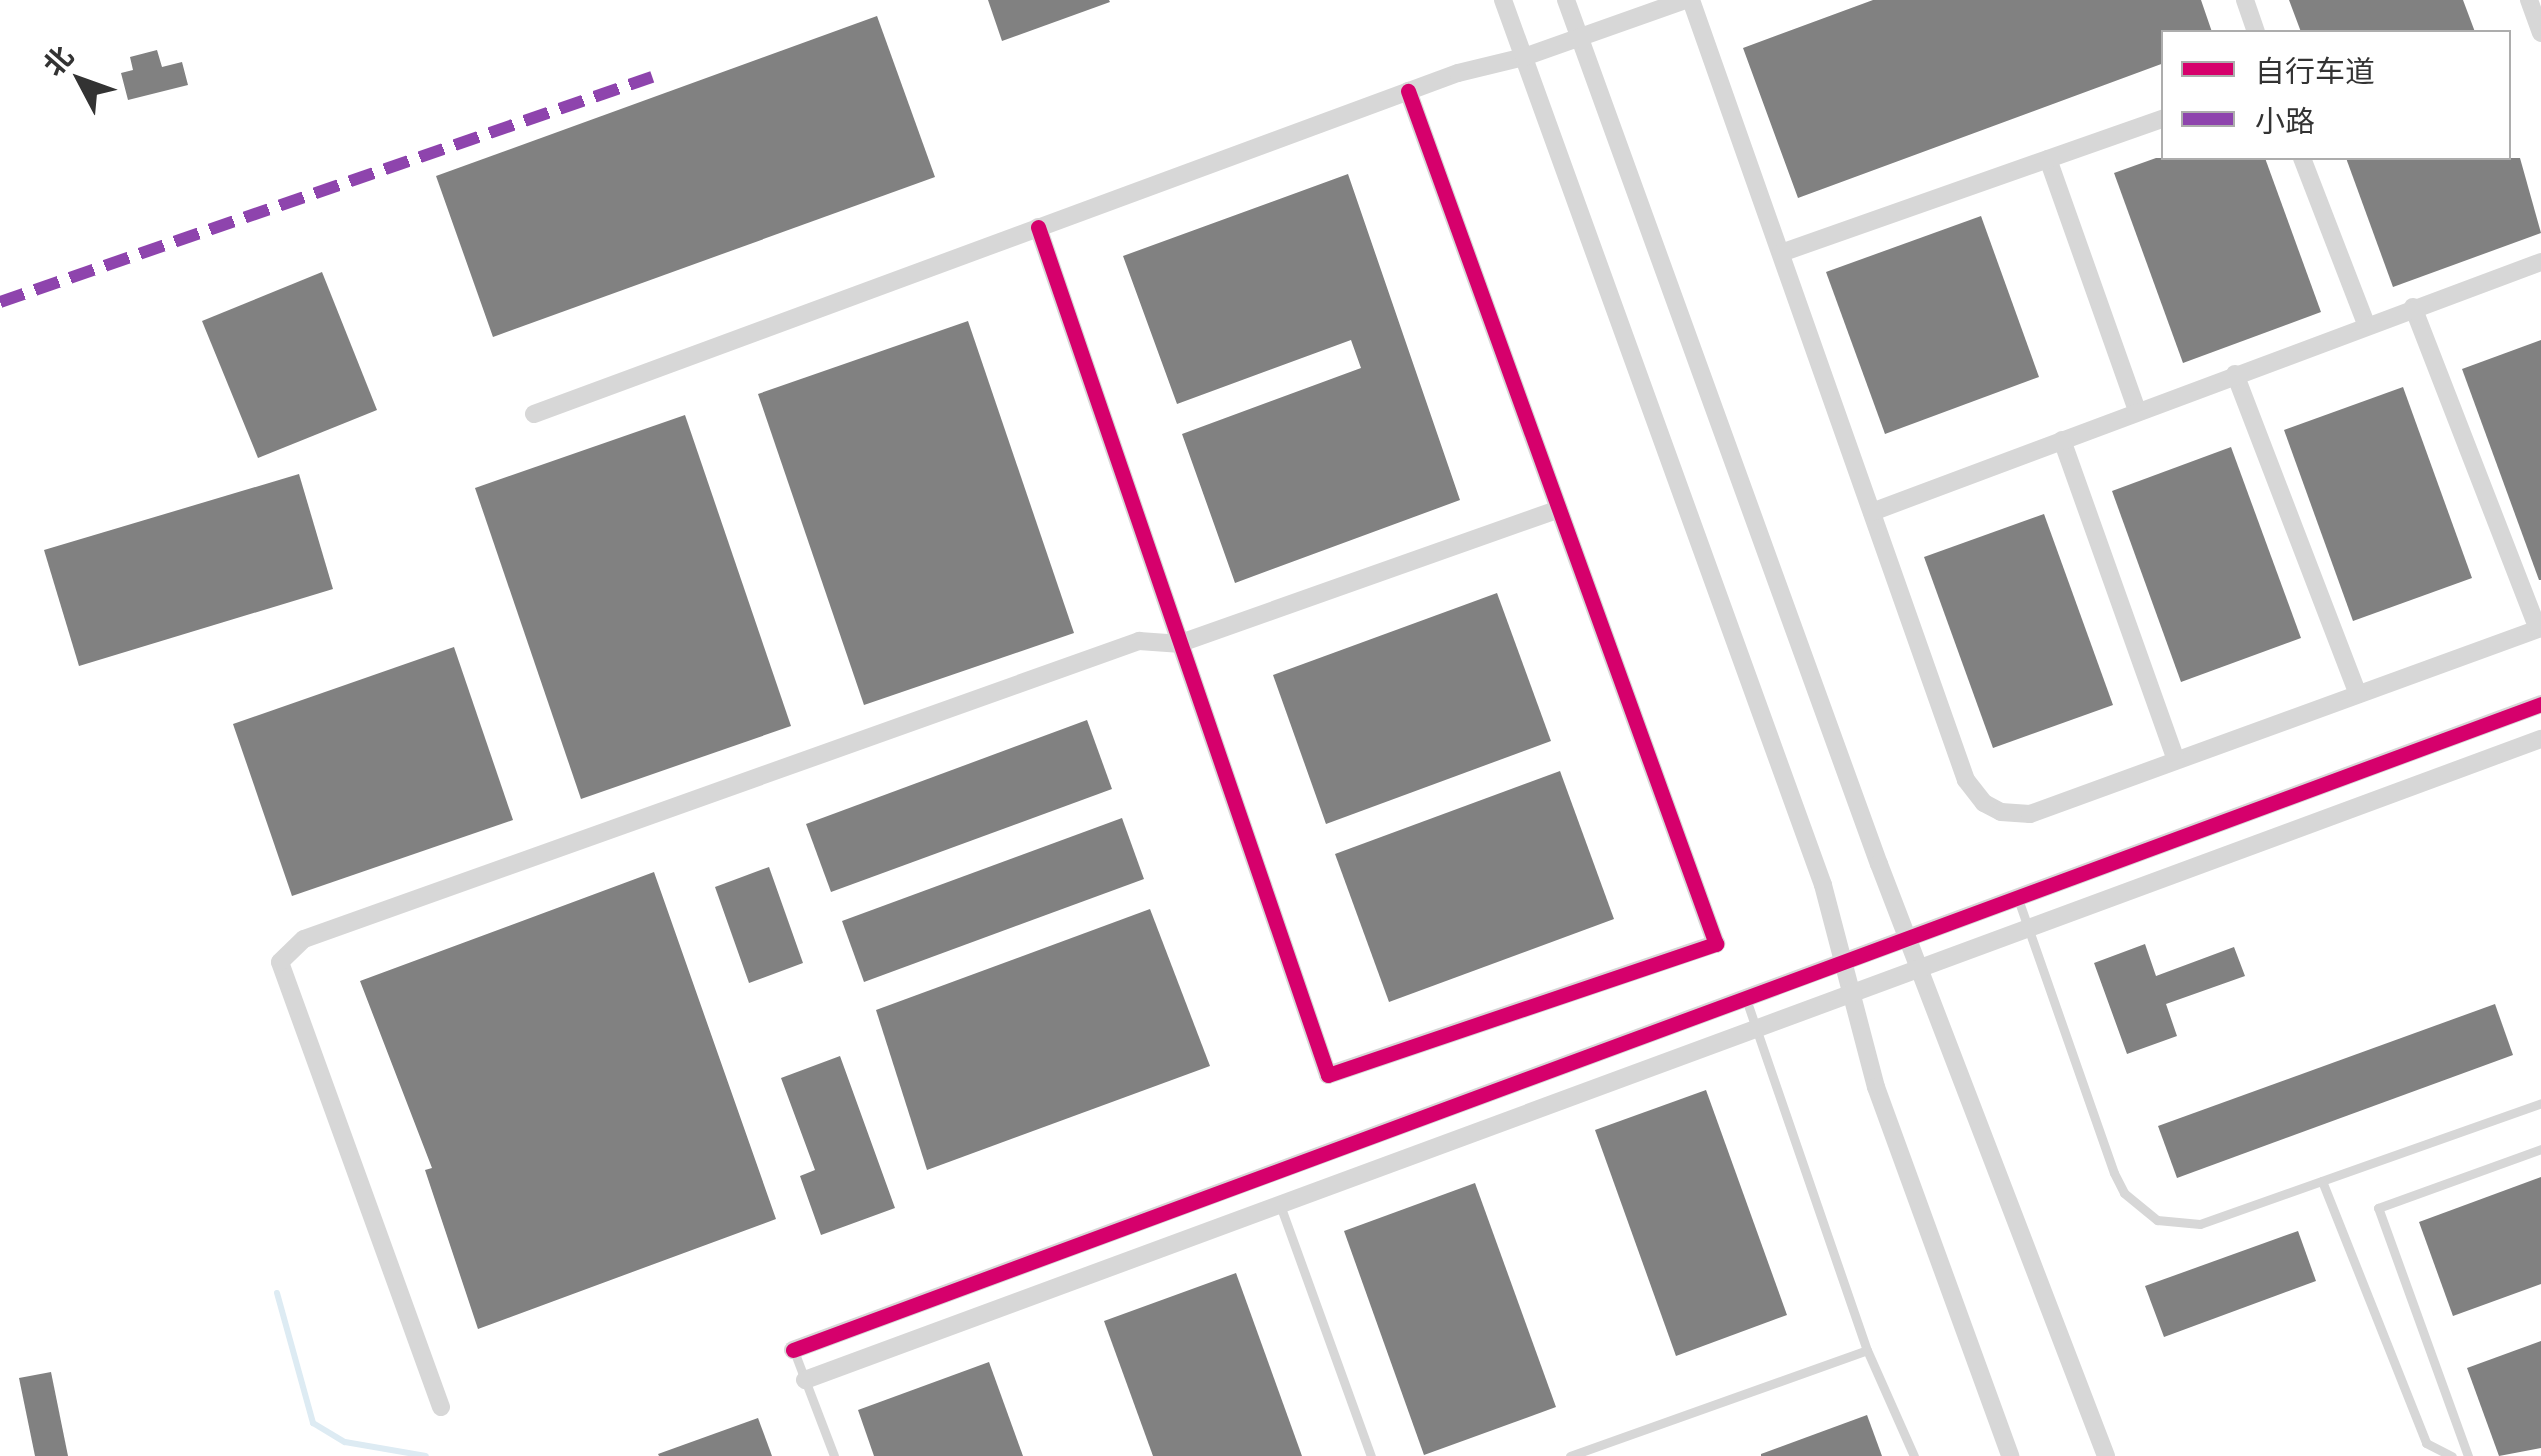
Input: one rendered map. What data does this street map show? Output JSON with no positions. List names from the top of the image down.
{
  "legend": ["自行车道", "小路"],
  "north": "top left"
}
